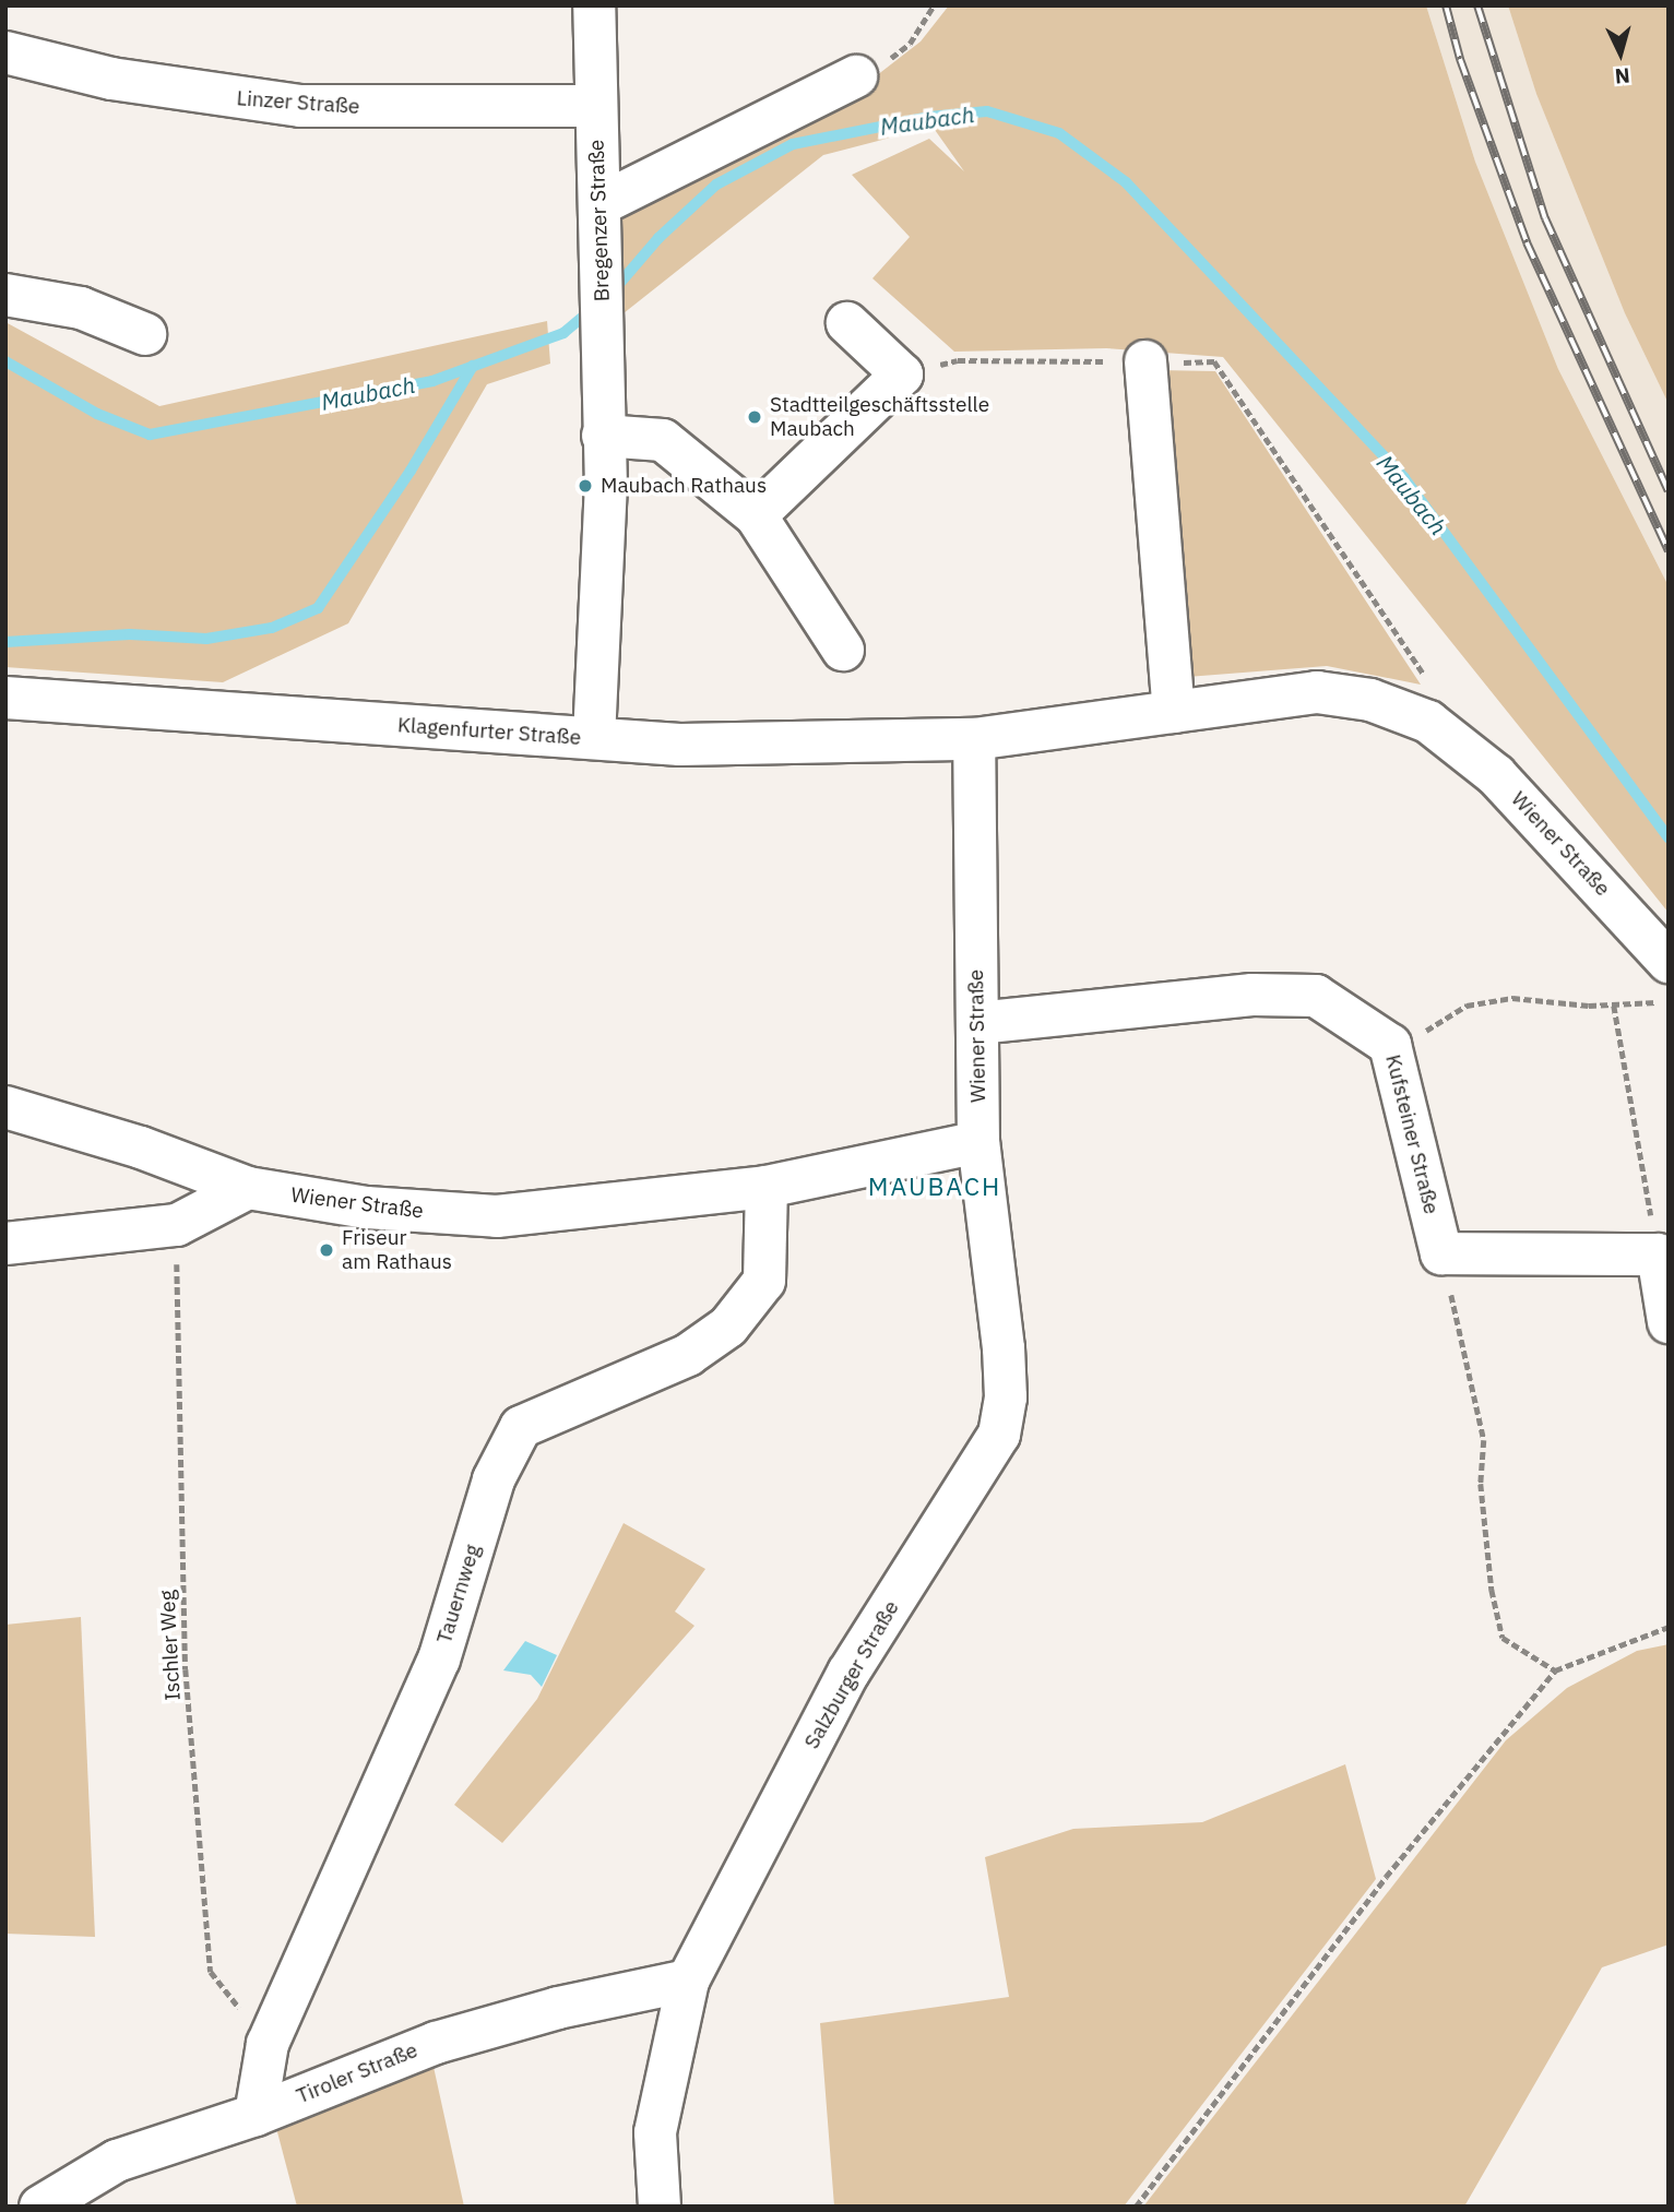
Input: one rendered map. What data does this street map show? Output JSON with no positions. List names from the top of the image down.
{
  "streets": {
    "street": [
      "Linzer Straße",
      "Bregenzer Straße",
      "Klagenfurter Straße",
      "Wiener Straße",
      "Kufsteiner Straße",
      "Tauernweg",
      "Salzburger Straße",
      "Tiroler Straße"
    ],
    "path": ["Ischler Weg"]
  },
  "crossings": [
    ["Linzer Straße", "Bregenzer Straße"],
    ["Bregenzer Straße", "Klagenfurter Straße"],
    ["Klagenfurter Straße", "Wiener Straße"],
    ["Wiener Straße", "Kufsteiner Straße"],
    ["Wiener Straße", "Tauernweg"],
    ["Wiener Straße", "Salzburger Straße"],
    ["Tauernweg", "Ischler Weg"],
    ["Tauernweg", "Tiroler Straße"],
    ["Salzburger Straße", "Tiroler Straße"]
  ],
  "districts": ["MAUBACH"],
  "water": ["Maubach"],
  "places": ["Stadtteilgeschäftsstelle Maubach", "Maubach Rathaus", "Friseur am Rathaus"],
  "north": "bottom"
}
